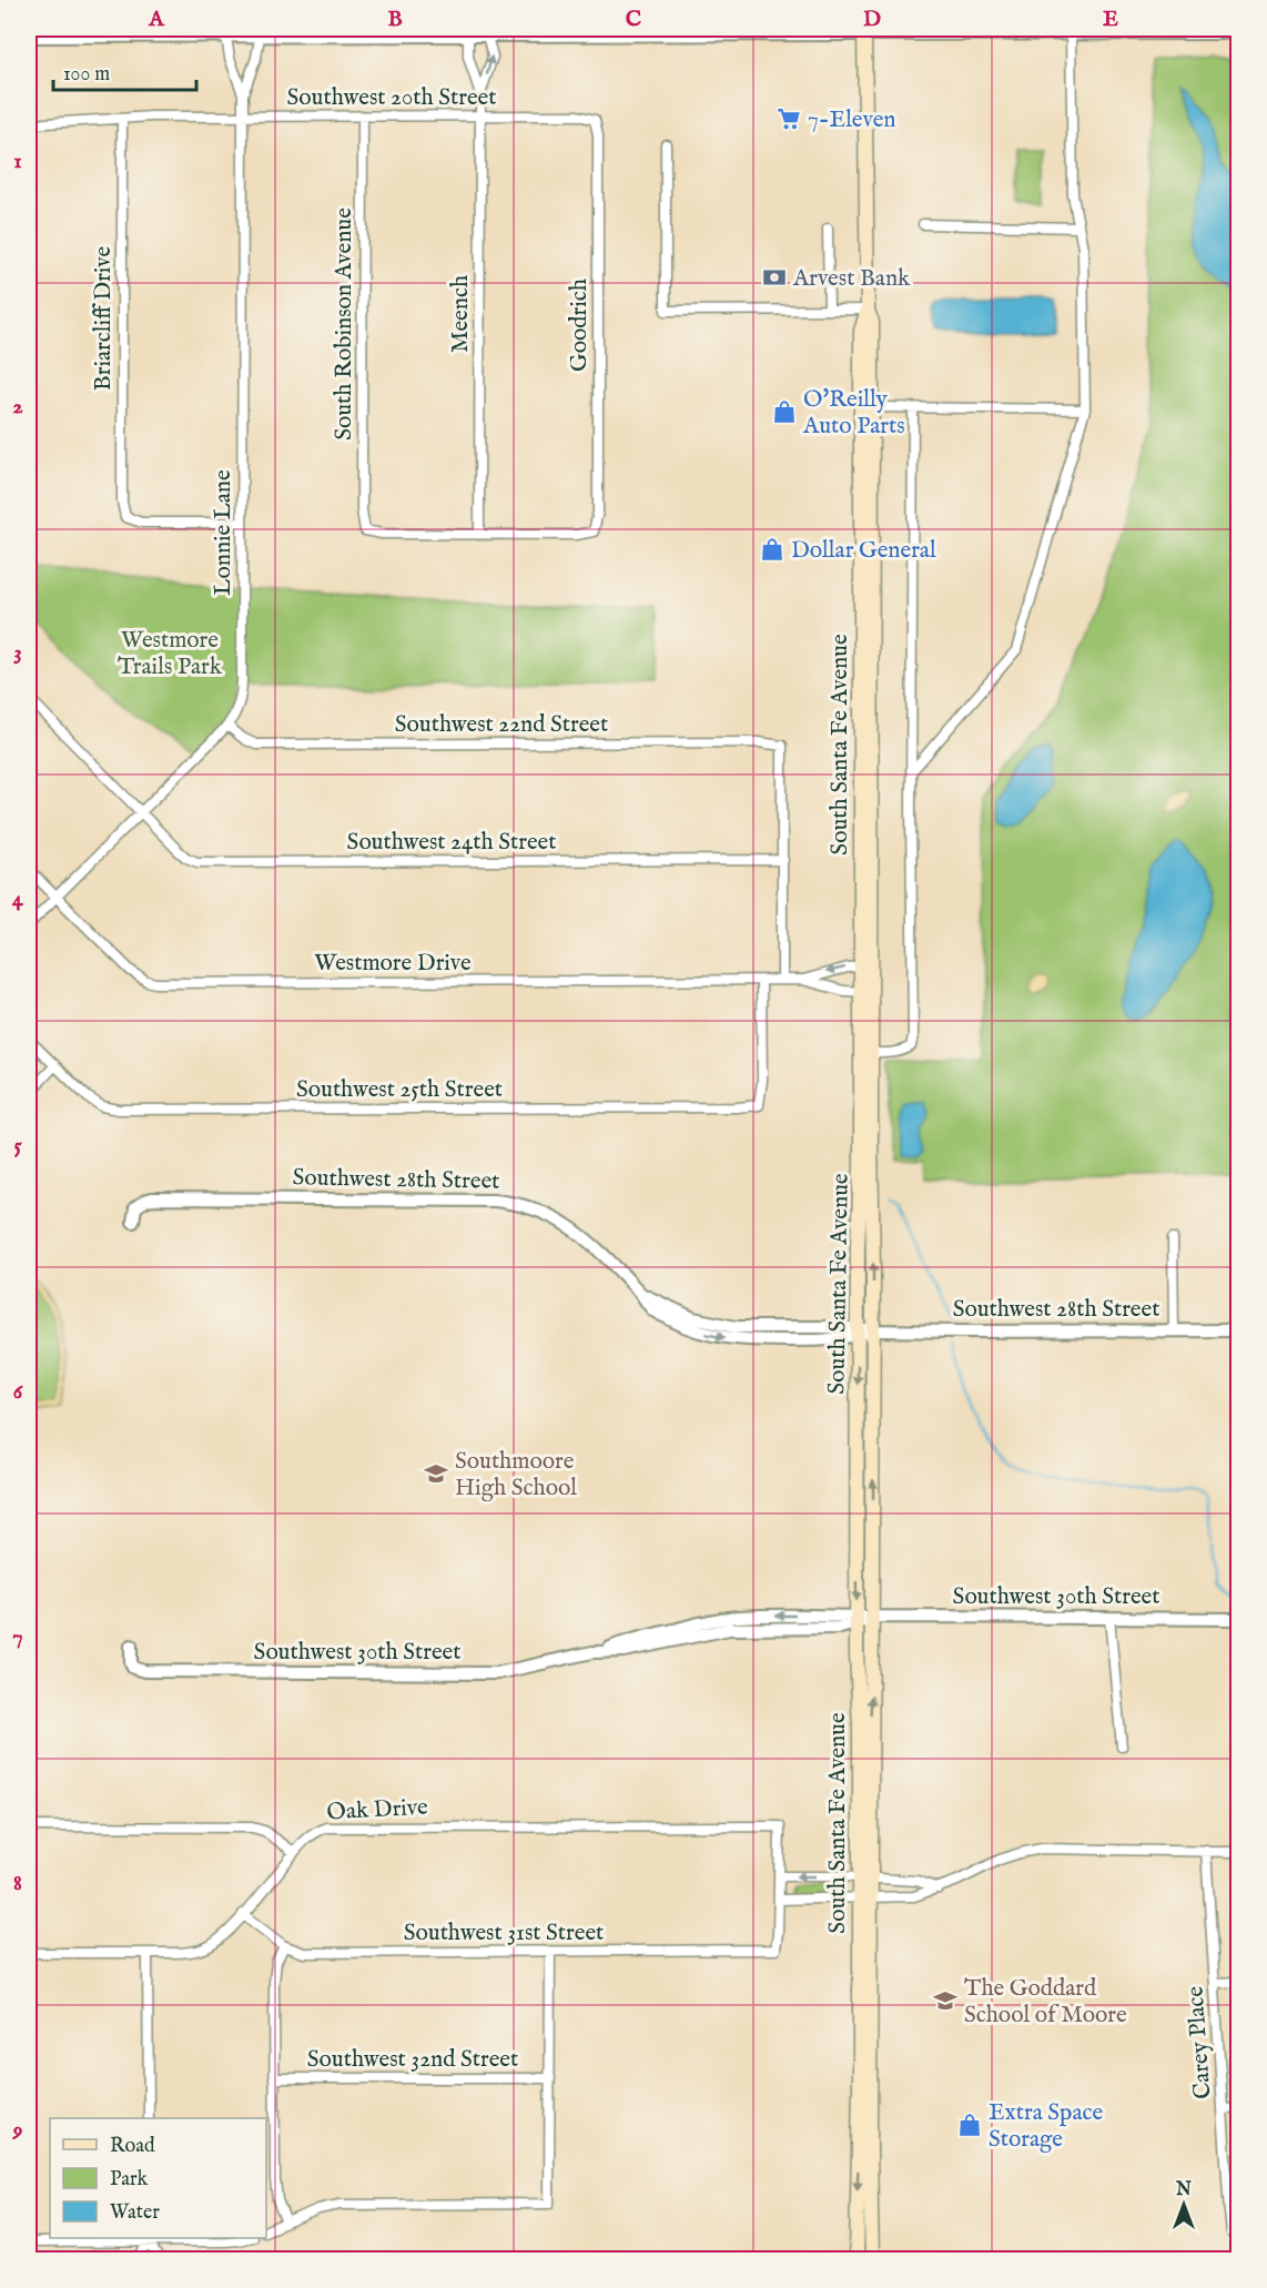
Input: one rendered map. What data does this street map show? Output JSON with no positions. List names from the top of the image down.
{
  "streets": {
    "main road": ["South Santa Fe Avenue"],
    "street": [
      "Southwest 20th Street",
      "Meench",
      "Briarcliff Drive",
      "South Robinson Avenue",
      "Goodrich",
      "Lonnie Lane",
      "Southwest 22nd Street",
      "Southwest 24th Street",
      "Westmore Drive",
      "Southwest 25th Street",
      "Southwest 28th Street",
      "Southwest 30th Street",
      "Oak Drive",
      "Southwest 31st Street",
      "Carey Place",
      "Southwest 32nd Street"
    ]
  },
  "crossings": [
    ["Southwest 20th Street", "Meench"],
    ["Southwest 20th Street", "Briarcliff Drive"],
    ["Southwest 20th Street", "South Robinson Avenue"],
    ["Southwest 20th Street", "Goodrich"],
    ["Southwest 20th Street", "Lonnie Lane"],
    ["Meench", "South Robinson Avenue"],
    ["Meench", "Goodrich"],
    ["Briarcliff Drive", "Lonnie Lane"],
    ["South Robinson Avenue", "Goodrich"],
    ["Lonnie Lane", "Southwest 22nd Street"],
    ["Lonnie Lane", "Southwest 24th Street"],
    ["Lonnie Lane", "Westmore Drive"],
    ["Southwest 22nd Street", "Southwest 24th Street"],
    ["South Santa Fe Avenue", "Westmore Drive"],
    ["South Santa Fe Avenue", "Southwest 28th Street"],
    ["South Santa Fe Avenue", "Southwest 30th Street"],
    ["Westmore Drive", "Southwest 25th Street"],
    ["Oak Drive", "Southwest 31st Street"]
  ],
  "parks": ["Westmore Trails Park"],
  "places": {
    "supermarket": ["7-Eleven"],
    "bank": ["Arvest Bank"],
    "shop": ["O'Reilly Auto Parts", "Dollar General", "Extra Space Storage"],
    "school or university": ["Southmoore High School", "The Goddard School of Moore"]
  },
  "legend": ["Road", "Park", "Water"],
  "scale_bar": "100 m",
  "north": "top",
  "grid": {
    "columns": [
      "A",
      "B",
      "C",
      "D",
      "E"
    ],
    "rows": [
      "1",
      "2",
      "3",
      "4",
      "5",
      "6",
      "7",
      "8",
      "9"
    ]
  }
}
